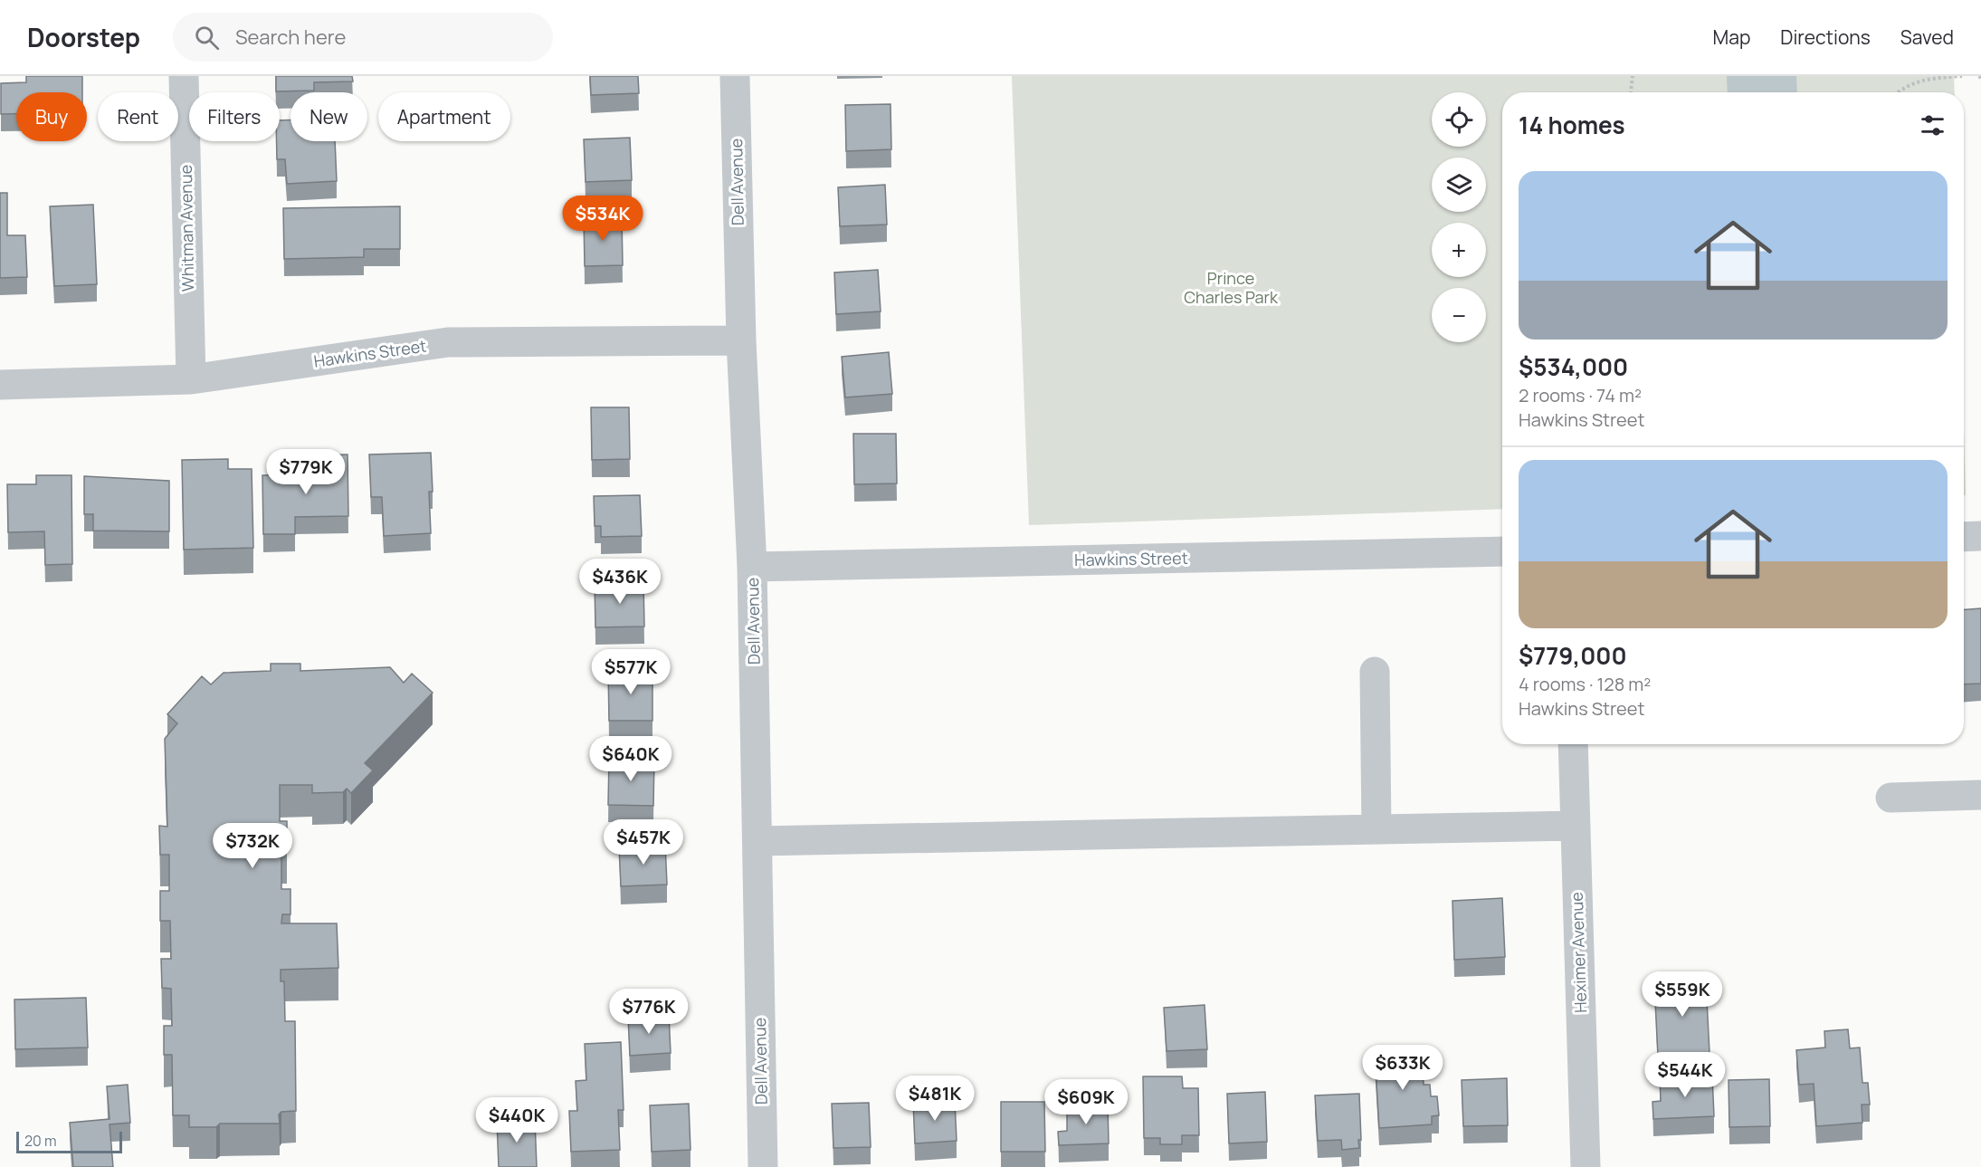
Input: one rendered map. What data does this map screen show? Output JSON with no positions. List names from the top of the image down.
{
  "streets": {
    "street": [
      "Dell Avenue",
      "Whitman Avenue",
      "Hawkins Street",
      "Heximer Avenue"
    ]
  },
  "crossings": [
    ["Dell Avenue", "Hawkins Street"],
    ["Whitman Avenue", "Hawkins Street"]
  ],
  "parks": ["Prince Charles Park"],
  "scale_bar": "20 m",
  "page": {
    "header": "Doorstep",
    "search": "Search here",
    "nav": ["Map", "Directions", "Saved"],
    "map_buttons": ["+", "−"],
    "chip": [
      "Buy",
      "Rent",
      "Filters",
      "New",
      "Apartment"
    ],
    "heading": "14 homes",
    "list": [
      {
        "name": "$534,000",
        "note": "2 rooms · 74 m² · Hawkins Street"
      },
      {
        "name": "$779,000",
        "note": "4 rooms · 128 m² · Hawkins Street"
      }
    ],
    "price": [
      "$534K",
      "$779K",
      "$436K",
      "$577K",
      "$640K",
      "$457K",
      "$732K",
      "$559K",
      "$776K",
      "$633K",
      "$544K",
      "$481K",
      "$609K",
      "$440K"
    ],
    "scale": "20 m"
  }
}
